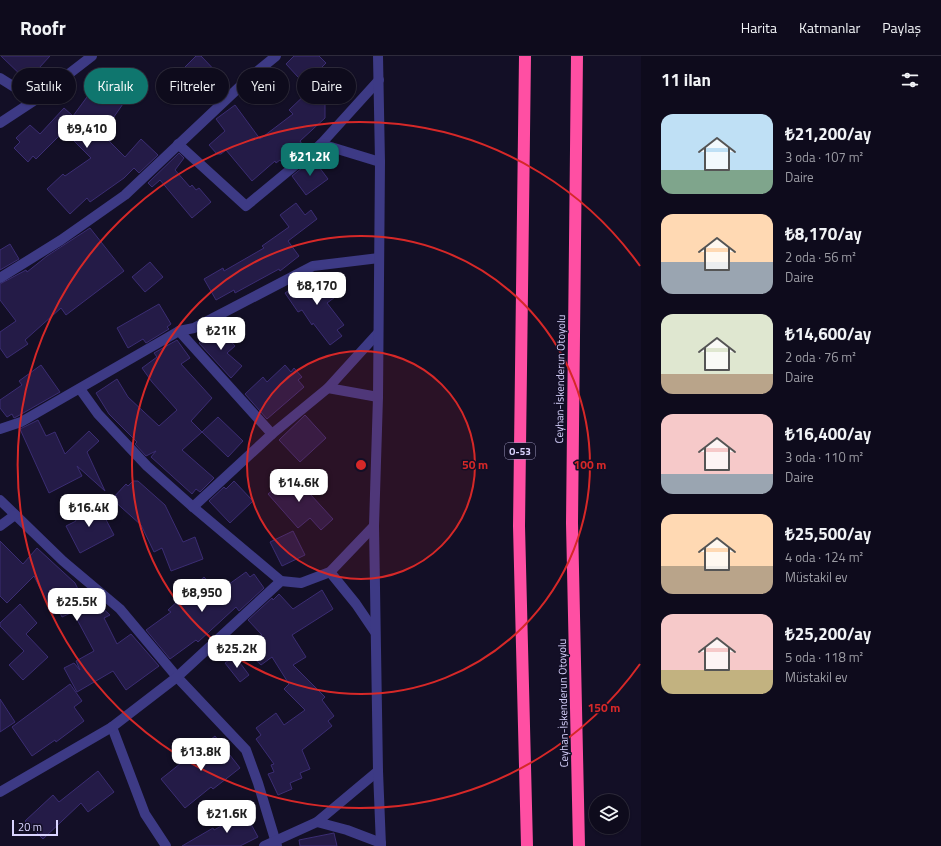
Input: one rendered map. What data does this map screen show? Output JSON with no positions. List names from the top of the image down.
{
  "streets": {
    "highway": ["Ceyhan-İskenderun Otoyolu", "O-53"]
  },
  "scale_bar": "20 m",
  "page": {
    "header": "Roofr",
    "nav": ["Harita", "Katmanlar", "Paylaş"],
    "heading": "11 ilan",
    "chip": [
      "Satılık",
      "Kiralık",
      "Filtreler",
      "Yeni",
      "Daire"
    ],
    "list": [
      {
        "name": "₺21,200/ay",
        "note": "3 oda · 107 m² · Daire"
      },
      {
        "name": "₺8,170/ay",
        "note": "2 oda · 56 m² · Daire"
      },
      {
        "name": "₺14,600/ay",
        "note": "2 oda · 76 m² · Daire"
      },
      {
        "name": "₺16,400/ay",
        "note": "3 oda · 110 m² · Daire"
      },
      {
        "name": "₺25,500/ay",
        "note": "4 oda · 124 m² · Müstakil ev"
      },
      {
        "name": "₺25,200/ay",
        "note": "5 oda · 118 m² · Müstakil ev"
      }
    ],
    "price": [
      "₺9,410",
      "₺21.2K",
      "₺8,170",
      "₺21K",
      "₺14.6K",
      "₺16.4K",
      "₺8,950",
      "₺25.5K",
      "₺25.2K",
      "₺13.8K",
      "₺21.6K"
    ],
    "scale": "20 m"
  },
  "rings": ["50 m", "100 m", "150 m"]
}
